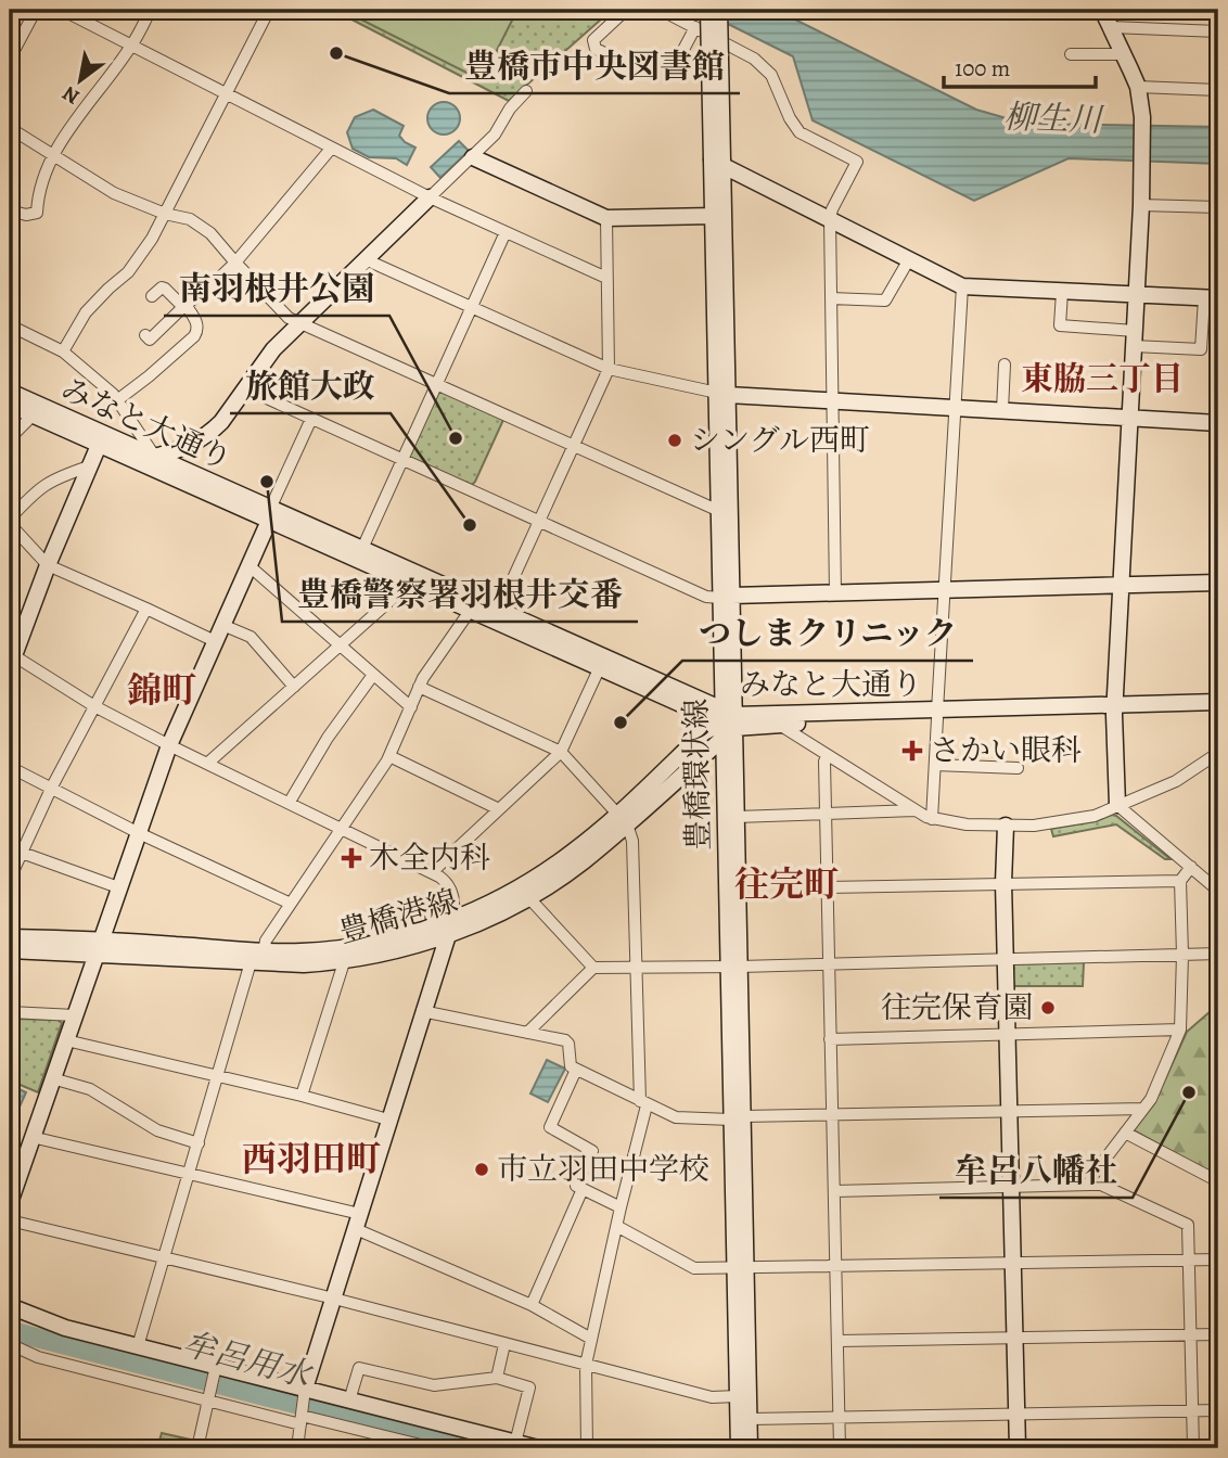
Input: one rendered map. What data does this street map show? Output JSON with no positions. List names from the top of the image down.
{
  "streets": {
    "street": ["みなと大通り", "豊橋環状線", "豊橋港線"]
  },
  "crossings": [
    ["みなと大通り", "豊橋環状線"],
    ["みなと大通り", "豊橋港線"],
    ["豊橋環状線", "豊橋港線"]
  ],
  "districts": [
    "東脇三丁目",
    "錦町",
    "往完町",
    "西羽田町"
  ],
  "water": ["柳生川", "牟呂用水"],
  "places": {
    "other": [
      "豊橋市中央図書館",
      "南羽根井公園",
      "シングル西町",
      "豊橋警察署羽根井交番",
      "旅館大政",
      "つしまクリニック",
      "往完保育園",
      "牟呂八幡社",
      "市立羽田中学校"
    ],
    "health": ["さかい眼科", "木全内科"]
  },
  "scale_bar": "100 m",
  "north": "bottom left"
}
